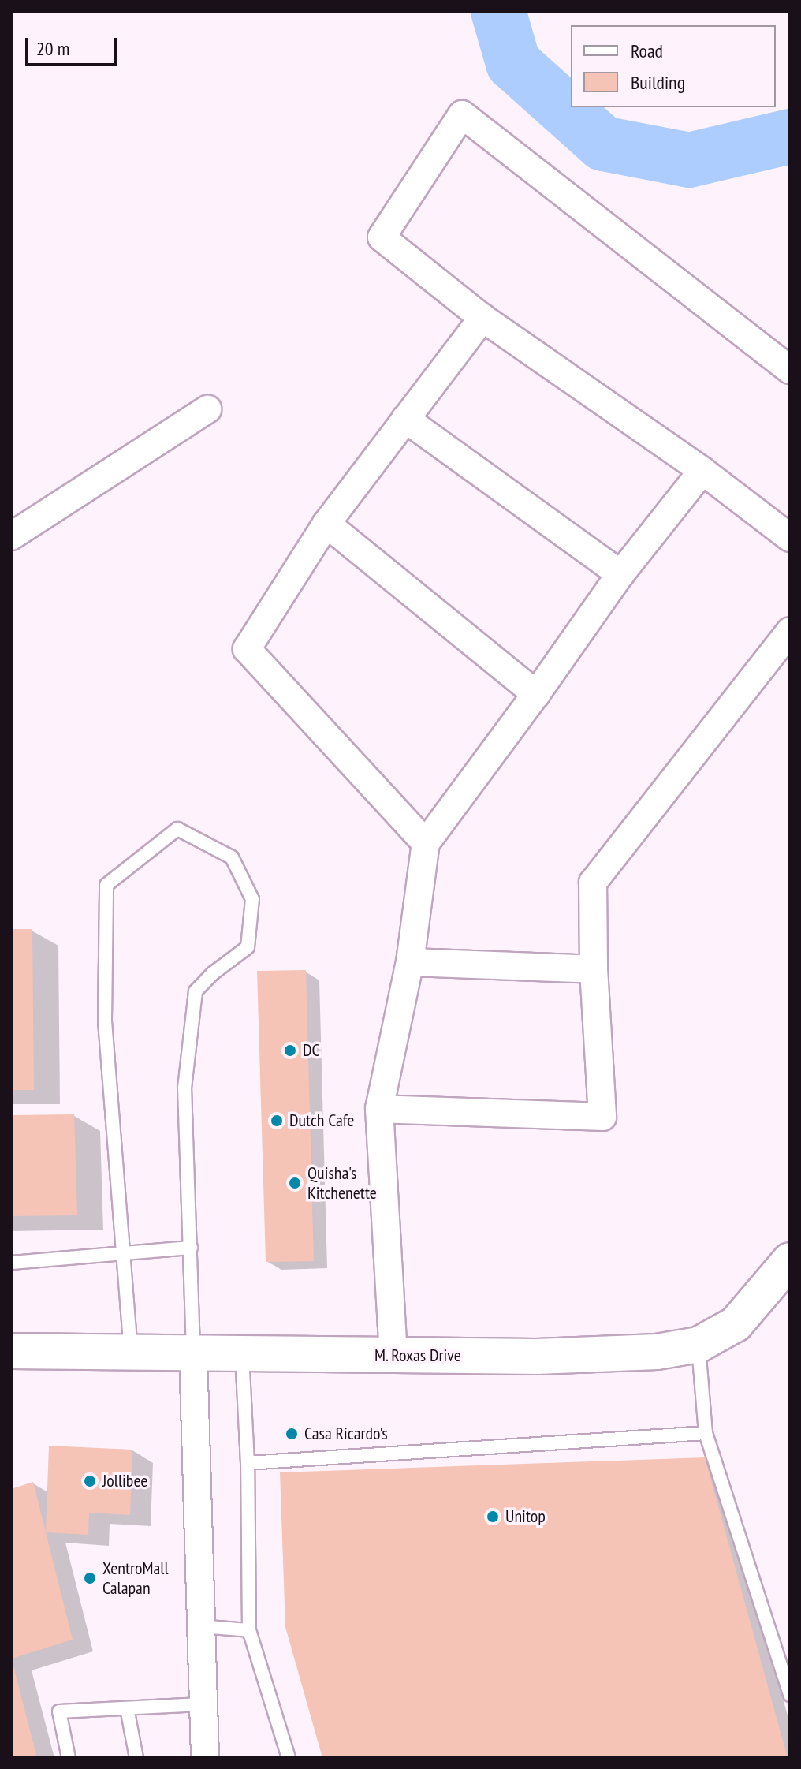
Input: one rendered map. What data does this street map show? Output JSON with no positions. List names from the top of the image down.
{
  "streets": {
    "main road": ["M. Roxas Drive"]
  },
  "places": [
    "DC",
    "Dutch Cafe",
    "Quisha's Kitchenette",
    "Casa Ricardo's",
    "Jollibee",
    "Unitop",
    "XentroMall Calapan"
  ],
  "legend": ["Road", "Building"],
  "scale_bar": "20 m"
}
